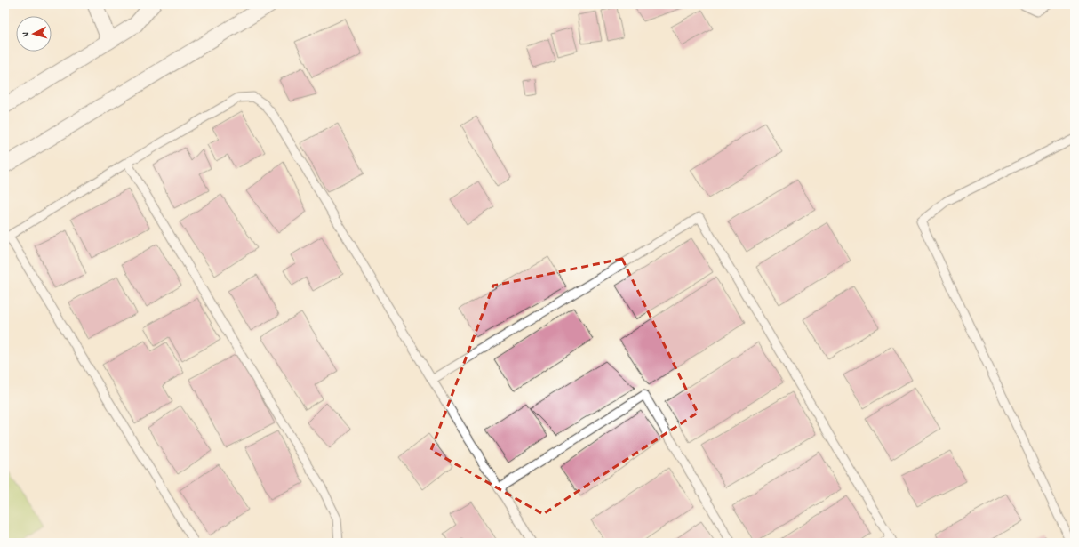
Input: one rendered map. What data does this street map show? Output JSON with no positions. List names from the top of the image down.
{
  "north": "left"
}
